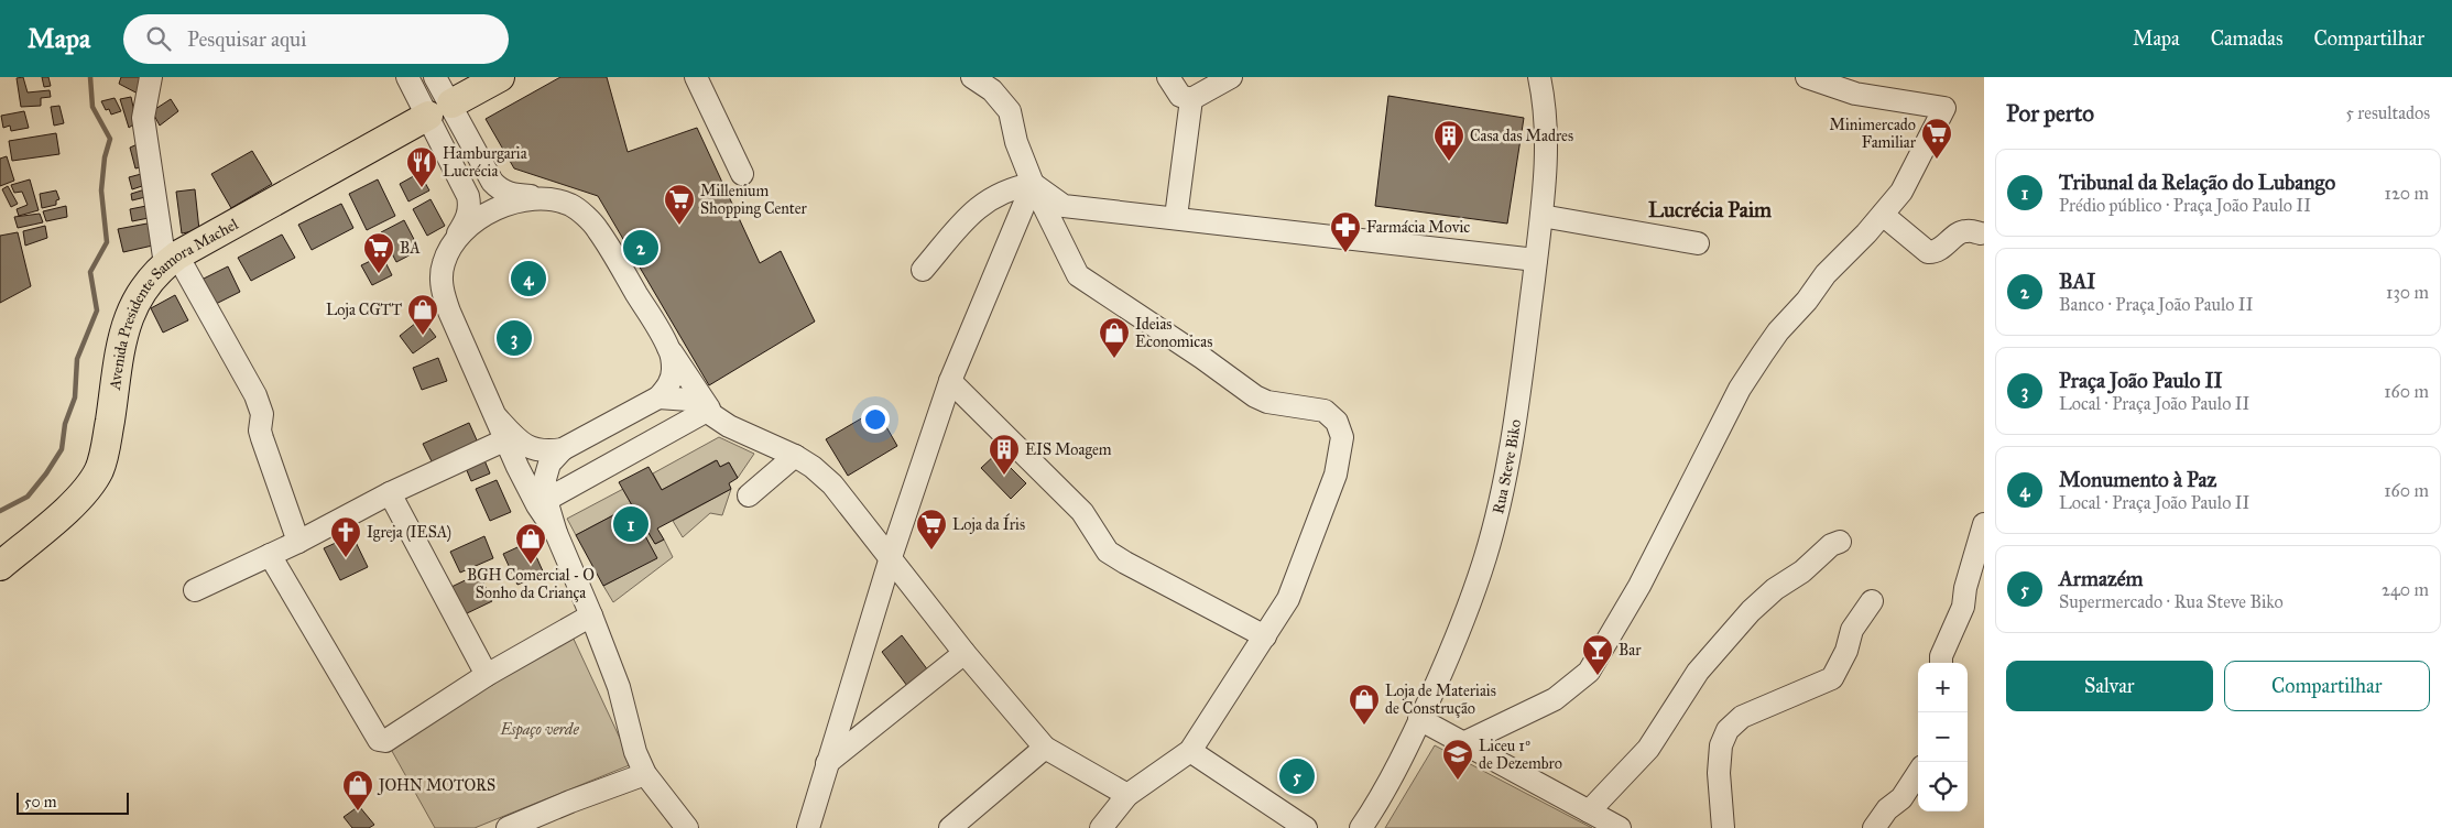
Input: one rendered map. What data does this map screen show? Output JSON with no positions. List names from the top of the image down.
{
  "streets": {
    "main road": ["Avenida Presidente Samora Machel"],
    "street": ["Rua Steve Biko"]
  },
  "districts": ["Lucrécia Paim"],
  "parks": ["Espaço verde"],
  "places": {
    "supermarket": [
      "Minimercado Familiar",
      "Millenium Shopping Center",
      "BA",
      "Loja da Íris"
    ],
    "building": ["Casa das Madres", "EIS Moagem"],
    "restaurant": ["Hamburgaria Lucrécia"],
    "pharmacy": ["Farmácia Movic"],
    "shop": [
      "Loja CGTT",
      "Ideias Economicas",
      "BGH Comercial - O Sonho da Criança",
      "Loja de Materiais de Construção",
      "JOHN MOTORS"
    ],
    "church": ["Igreja (IESA)"],
    "bar": ["Bar"],
    "school or university": ["Liceu 1º de Dezembro"]
  },
  "scale_bar": "50 m",
  "page": {
    "header": "Mapa",
    "search": "Pesquisar aqui",
    "nav": ["Mapa", "Camadas", "Compartilhar"],
    "heading": ["Por perto", "5 resultados"],
    "list": [
      {
        "mark": "1",
        "name": "Tribunal da Relação do Lubango",
        "note": "Prédio público · Praça João Paulo II",
        "value": "120 m"
      },
      {
        "mark": "2",
        "name": "BAI",
        "note": "Banco · Praça João Paulo II",
        "value": "130 m"
      },
      {
        "mark": "3",
        "name": "Praça João Paulo II",
        "note": "Local · Praça João Paulo II",
        "value": "160 m"
      },
      {
        "mark": "4",
        "name": "Monumento à Paz",
        "note": "Local · Praça João Paulo II",
        "value": "160 m"
      },
      {
        "mark": "5",
        "name": "Armazém",
        "note": "Supermercado · Rua Steve Biko",
        "value": "240 m"
      }
    ],
    "pins": [
      "2",
      "4",
      "3",
      "1",
      "5"
    ],
    "buttons": ["Salvar", "Compartilhar"],
    "map_buttons": ["+", "−"],
    "scale": "50 m"
  }
}
